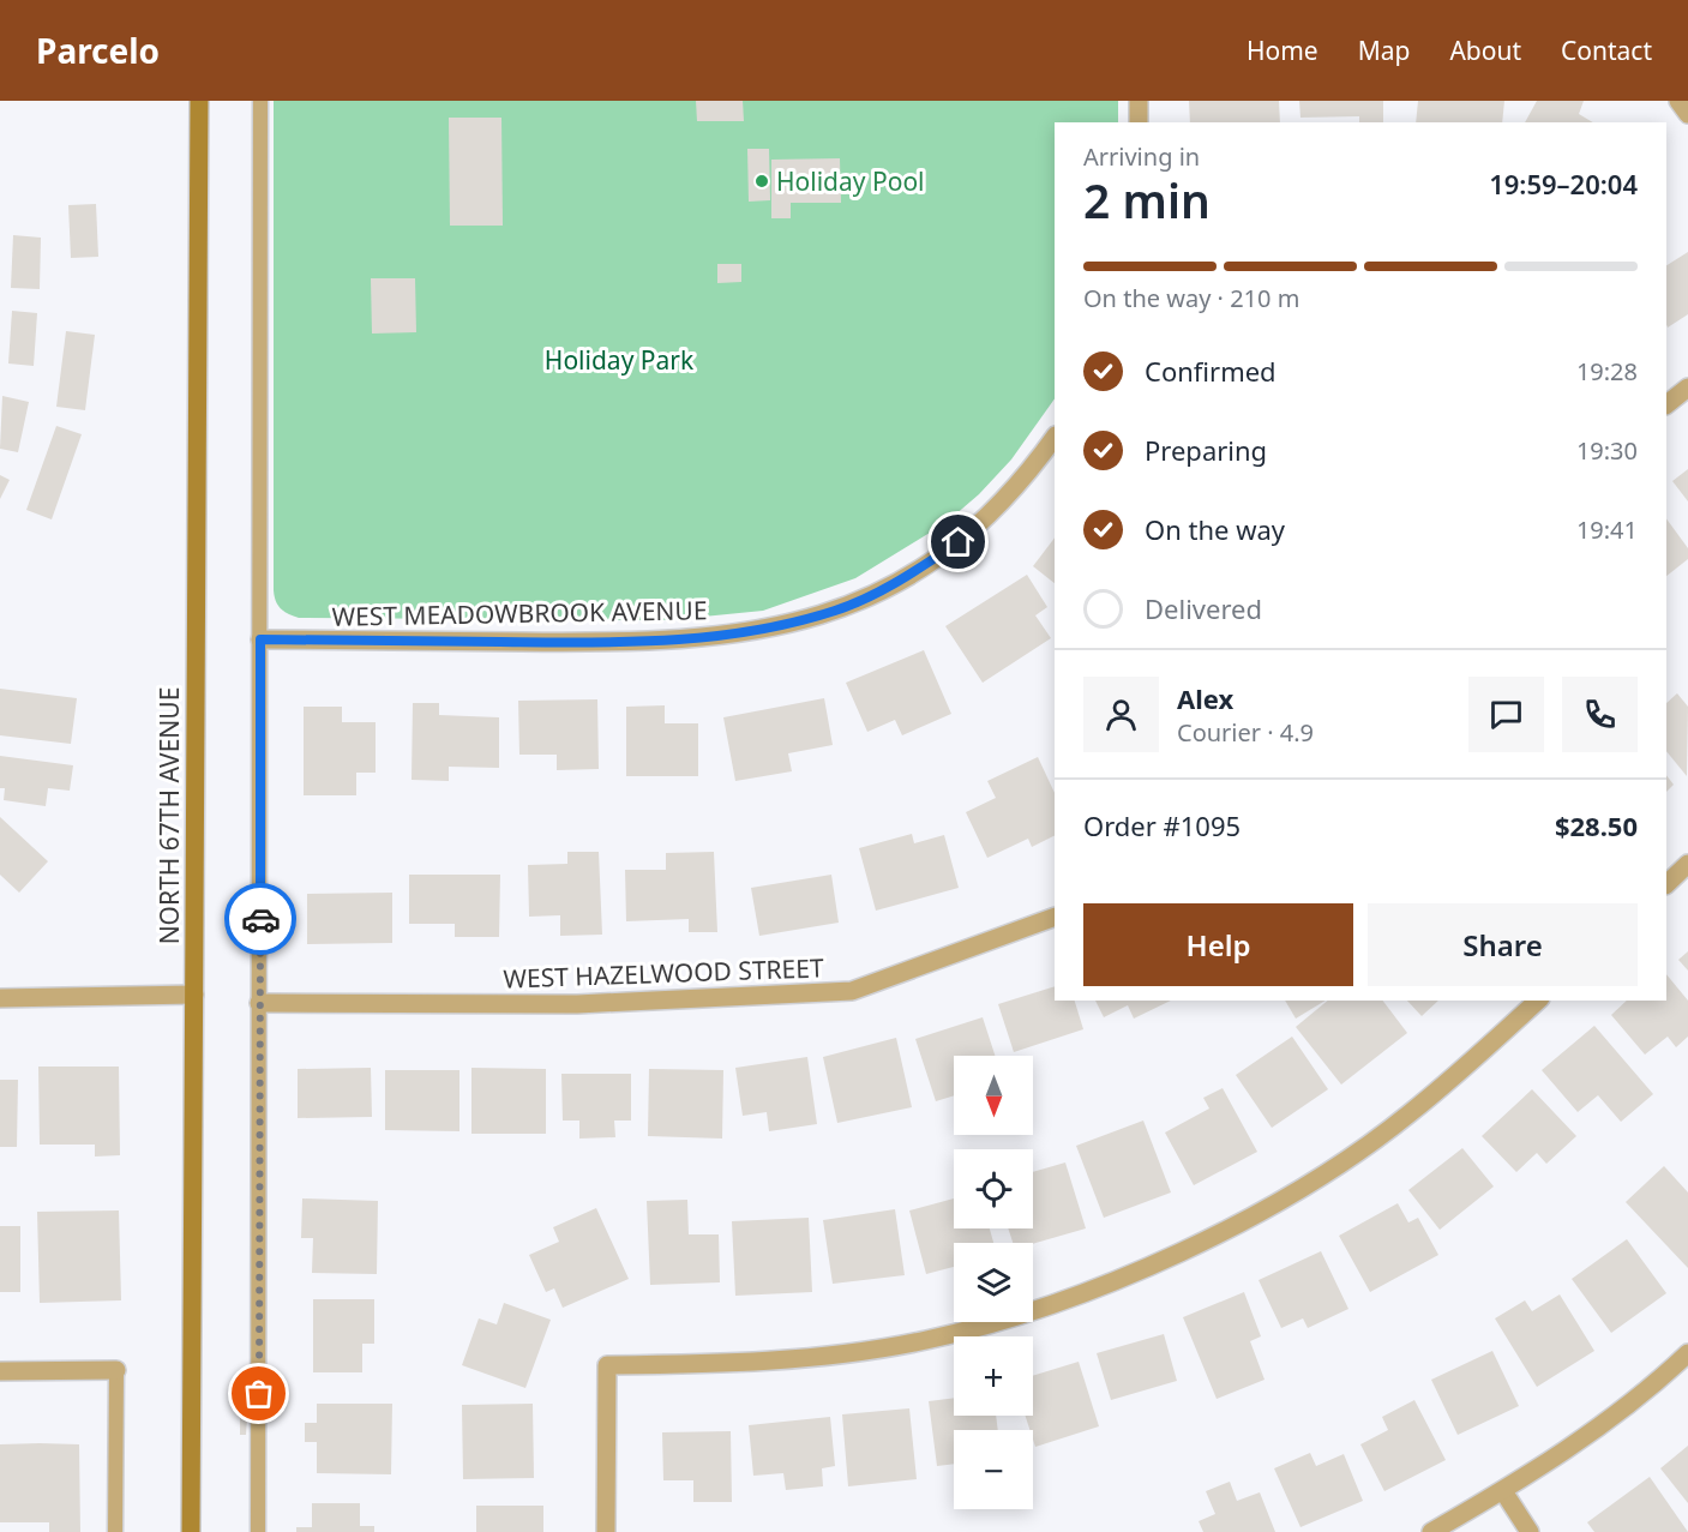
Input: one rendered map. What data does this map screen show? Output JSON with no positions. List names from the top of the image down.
{
  "streets": {
    "main road": ["NORTH 67TH AVENUE"],
    "street": ["WEST MEADOWBROOK AVENUE", "WEST HAZELWOOD STREET"]
  },
  "parks": ["Holiday Park"],
  "places": ["Holiday Pool"],
  "north": "bottom",
  "page": {
    "header": "Parcelo",
    "nav": [
      "Home",
      "Map",
      "About",
      "Contact"
    ],
    "heading": ["2 min", "Arriving in", "19:59–20:04"],
    "panel": [
      "Alex",
      "Courier · 4.9",
      "Order #1095",
      "$28.50"
    ],
    "bar": "On the way · 210 m",
    "list": [
      ["Confirmed", "19:28"],
      ["Preparing", "19:30"],
      ["On the way", "19:41"],
      "Delivered"
    ],
    "buttons": ["Help", "Share"],
    "map_buttons": ["+", "−"]
  }
}
